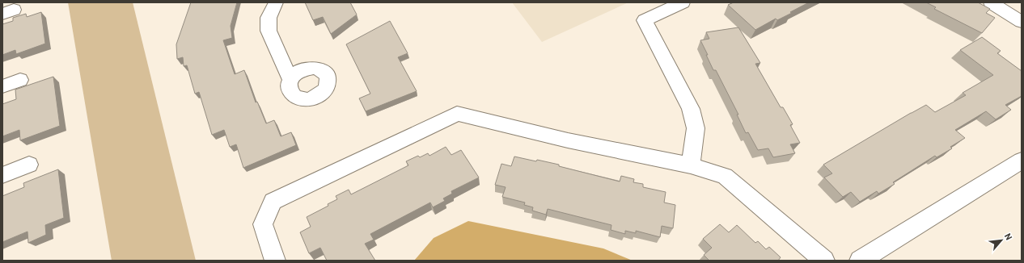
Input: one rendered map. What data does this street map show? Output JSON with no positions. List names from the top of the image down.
{
  "north": "top right"
}
